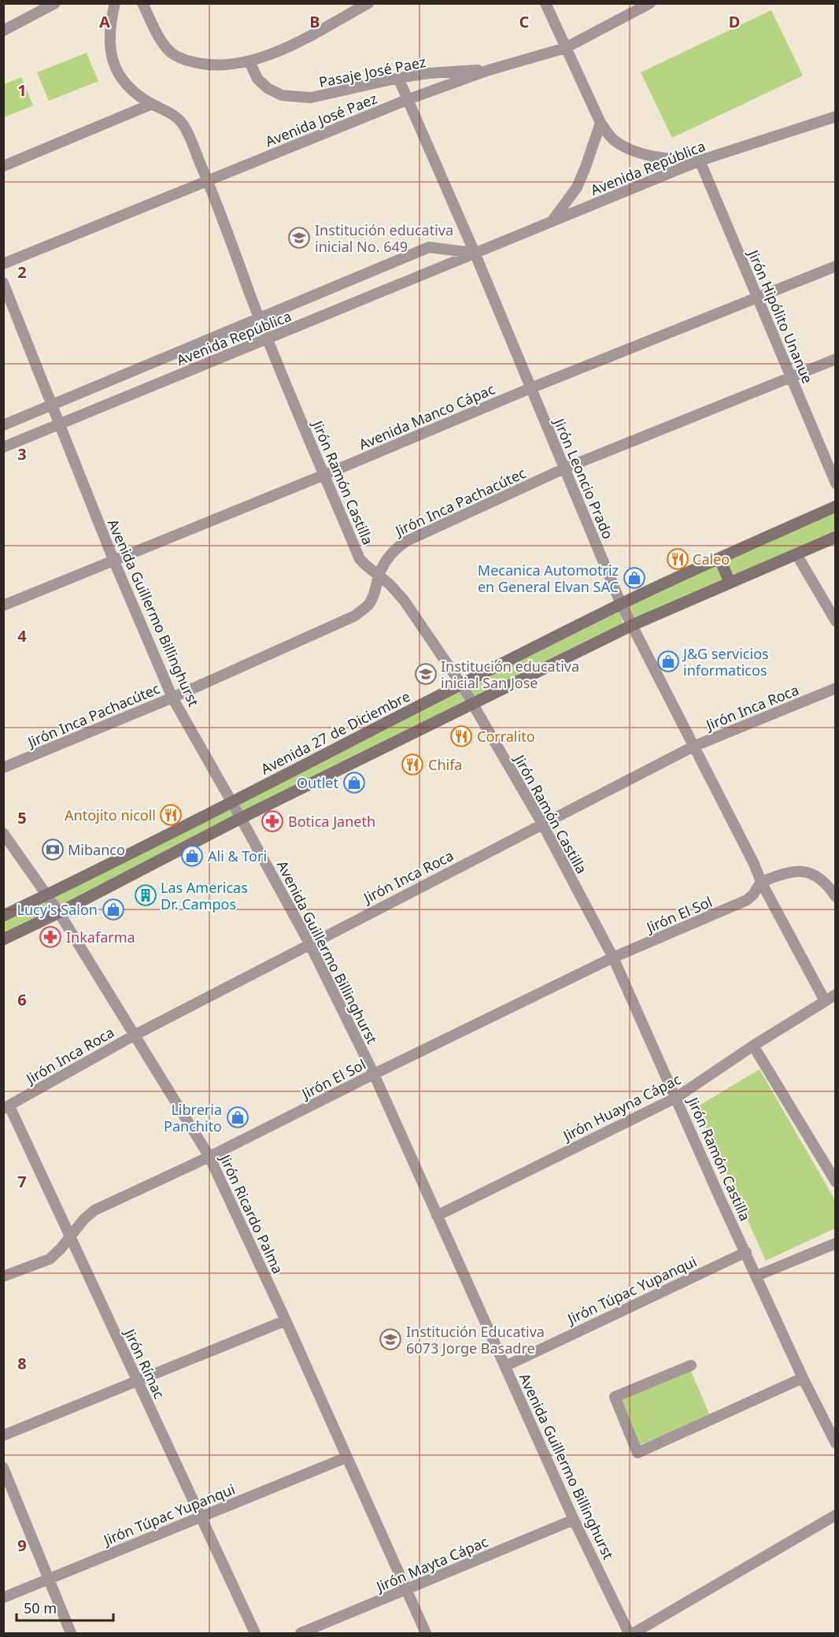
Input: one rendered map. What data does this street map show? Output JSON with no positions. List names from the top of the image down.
{
  "streets": {
    "street": [
      "Pasaje José Paez",
      "Avenida José Paez",
      "Avenida República",
      "Jirón Hipólito Unanue",
      "Avenida Manco Cápac",
      "Jirón Leoncio Prado",
      "Jirón Ramón Castilla",
      "Jirón Inca Pachacútec",
      "Avenida Guillermo Billinghurst",
      "Jirón Inca Roca",
      "Avenida 27 de Diciembre",
      "Jirón El Sol",
      "Jirón Huayna Cápac",
      "Jirón Ricardo Palma",
      "Jirón Túpac Yupanqui",
      "Jirón Rímac",
      "Jirón Mayta Cápac"
    ]
  },
  "crossings": [
    ["Pasaje José Paez", "Avenida José Paez"],
    ["Pasaje José Paez", "Jirón Leoncio Prado"],
    ["Avenida José Paez", "Jirón Leoncio Prado"],
    ["Avenida José Paez", "Jirón Ramón Castilla"],
    ["Avenida República", "Jirón Hipólito Unanue"],
    ["Avenida República", "Jirón Leoncio Prado"],
    ["Avenida República", "Jirón Ramón Castilla"],
    ["Avenida República", "Avenida Guillermo Billinghurst"],
    ["Jirón Hipólito Unanue", "Avenida Manco Cápac"],
    ["Jirón Hipólito Unanue", "Jirón Inca Pachacútec"],
    ["Avenida Manco Cápac", "Jirón Leoncio Prado"],
    ["Avenida Manco Cápac", "Jirón Ramón Castilla"],
    ["Avenida Manco Cápac", "Avenida Guillermo Billinghurst"],
    ["Jirón Leoncio Prado", "Jirón Inca Pachacútec"],
    ["Jirón Leoncio Prado", "Jirón Inca Roca"],
    ["Jirón Leoncio Prado", "Avenida 27 de Diciembre"],
    ["Jirón Leoncio Prado", "Jirón El Sol"],
    ["Jirón Leoncio Prado", "Jirón Huayna Cápac"],
    ["Jirón Ramón Castilla", "Jirón Inca Pachacútec"],
    ["Jirón Ramón Castilla", "Jirón Inca Roca"],
    ["Jirón Ramón Castilla", "Avenida 27 de Diciembre"],
    ["Jirón Ramón Castilla", "Jirón El Sol"],
    ["Jirón Ramón Castilla", "Jirón Huayna Cápac"],
    ["Jirón Ramón Castilla", "Jirón Túpac Yupanqui"],
    ["Jirón Inca Pachacútec", "Avenida Guillermo Billinghurst"],
    ["Avenida Guillermo Billinghurst", "Jirón Inca Roca"],
    ["Avenida Guillermo Billinghurst", "Avenida 27 de Diciembre"],
    ["Avenida Guillermo Billinghurst", "Jirón El Sol"],
    ["Avenida Guillermo Billinghurst", "Jirón Huayna Cápac"],
    ["Avenida Guillermo Billinghurst", "Jirón Túpac Yupanqui"],
    ["Avenida Guillermo Billinghurst", "Jirón Mayta Cápac"],
    ["Jirón Inca Roca", "Jirón Ricardo Palma"],
    ["Jirón Inca Roca", "Jirón Rímac"],
    ["Avenida 27 de Diciembre", "Jirón Ricardo Palma"],
    ["Jirón El Sol", "Jirón Ricardo Palma"],
    ["Jirón El Sol", "Jirón Rímac"],
    ["Jirón Ricardo Palma", "Jirón Túpac Yupanqui"],
    ["Jirón Ricardo Palma", "Jirón Mayta Cápac"],
    ["Jirón Túpac Yupanqui", "Jirón Rímac"]
  ],
  "places": {
    "school or university": ["Institución educativa inicial No. 649", "Institución educativa inicial San Jose", "Institución Educativa 6073 Jorge Basadre"],
    "restaurant": [
      "Caleo",
      "Corralito",
      "Chifa",
      "Antojito nicoll"
    ],
    "shop": [
      "Mecanica Automotriz en General Elvan SAC",
      "J&G servicios informaticos",
      "Outlet",
      "Ali & Tori",
      "Lucy's Salon",
      "Libreria Panchito"
    ],
    "pharmacy": ["Botica Janeth", "Inkafarma"],
    "bank": ["Mibanco"],
    "building": ["Las Americas Dr. Campos"]
  },
  "scale_bar": "50 m",
  "grid": {
    "columns": [
      "A",
      "B",
      "C",
      "D"
    ],
    "rows": [
      "1",
      "2",
      "3",
      "4",
      "5",
      "6",
      "7",
      "8",
      "9"
    ]
  }
}
